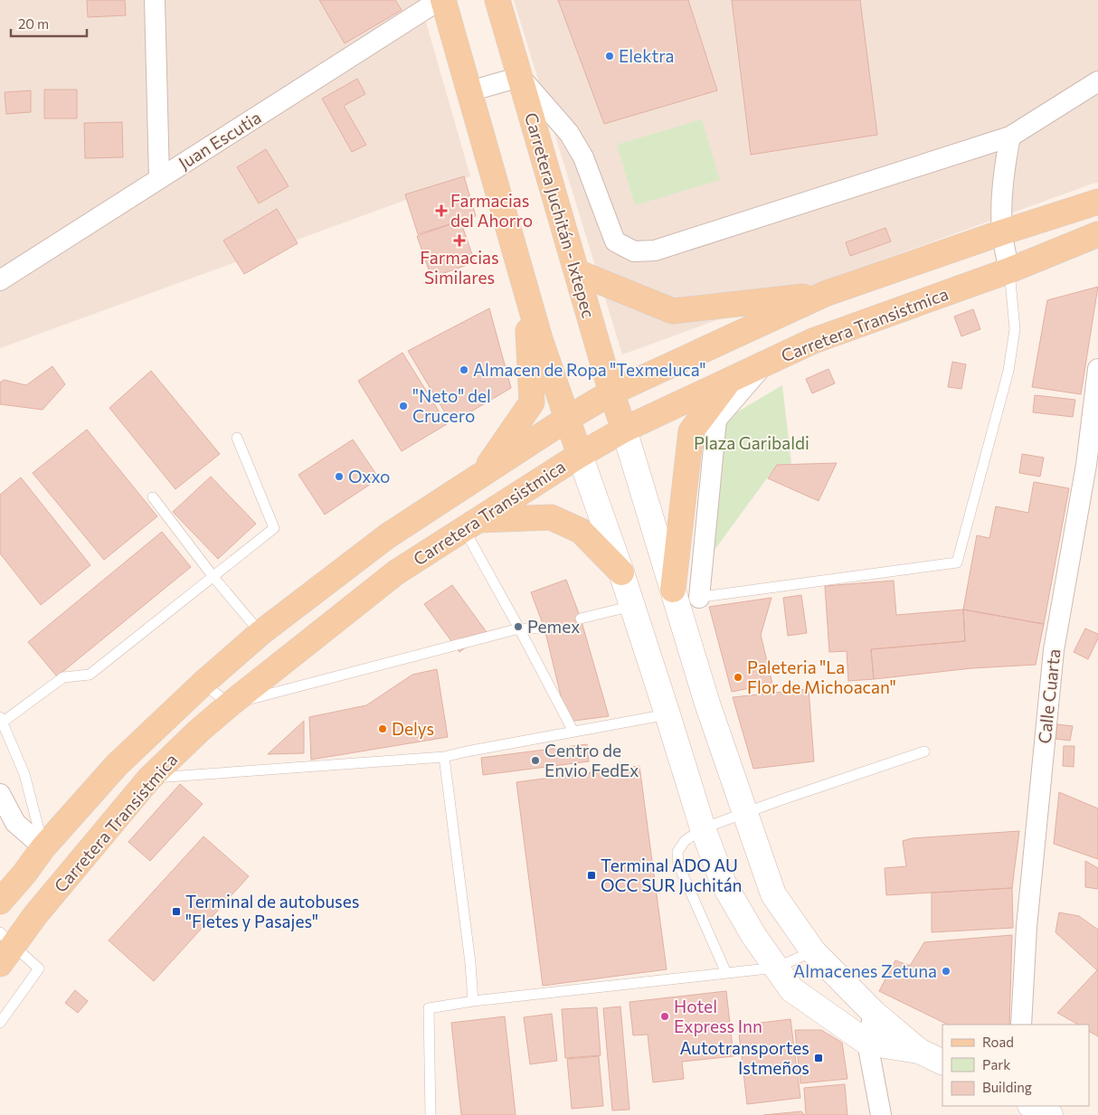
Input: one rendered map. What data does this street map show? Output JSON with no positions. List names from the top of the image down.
{
  "streets": {
    "main road": ["Carretera Juchitán - Ixtepec", "Carretera Transistmica"],
    "street": ["Juan Escutia", "Calle Cuarta"]
  },
  "crossings": [
    ["Carretera Juchitán - Ixtepec", "Carretera Transistmica"]
  ],
  "parks": ["Plaza Garibaldi"],
  "places": {
    "other": [
      "Elektra",
      "Almacen de Ropa \"Texmeluca\"",
      "\"Neto\" del Crucero",
      "Oxxo",
      "Pemex",
      "Paleteria \"La Flor de Michoacan\"",
      "Delys",
      "Centro de Envio FedEx",
      "Almacenes Zetuna",
      "Hotel Express Inn"
    ],
    "health": ["Farmacias del Ahorro", "Farmacias Similares"],
    "transit": ["Terminal ADO AU OCC SUR Juchitán", "Terminal de autobuses \"Fletes y Pasajes\"", "Autotransportes Istmeños"]
  },
  "legend": ["Road", "Park", "Building"],
  "scale_bar": "20 m"
}
